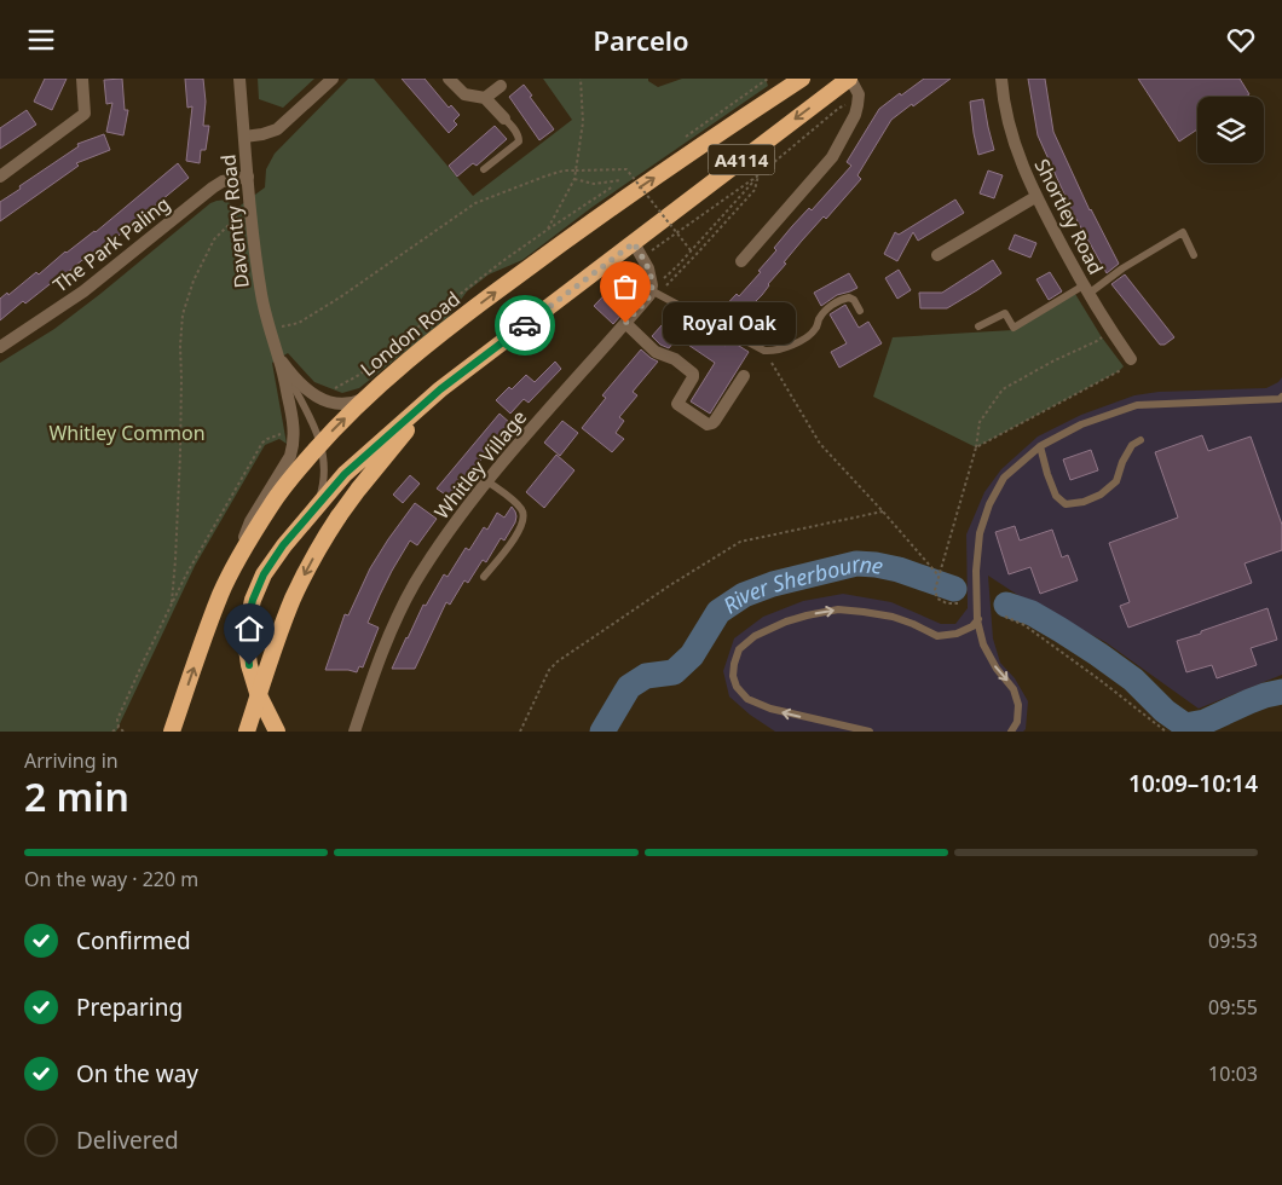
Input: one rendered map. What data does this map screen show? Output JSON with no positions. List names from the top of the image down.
{
  "streets": {
    "highway": ["A4114", "London Road"],
    "street": [
      "Shortley Road",
      "Daventry Road",
      "The Park Paling",
      "Whitley Village"
    ]
  },
  "crossings": [
    ["Daventry Road", "The Park Paling"],
    ["Daventry Road", "London Road"]
  ],
  "water": ["River Sherbourne"],
  "parks": ["Whitley Common"],
  "places": ["Royal Oak"],
  "page": {
    "header": "Parcelo",
    "bubble": "Royal Oak",
    "heading": ["2 min", "Arriving in", "10:09–10:14"],
    "bar": "On the way · 220 m",
    "list": [
      ["Confirmed", "09:53"],
      ["Preparing", "09:55"],
      ["On the way", "10:03"],
      "Delivered"
    ]
  }
}
